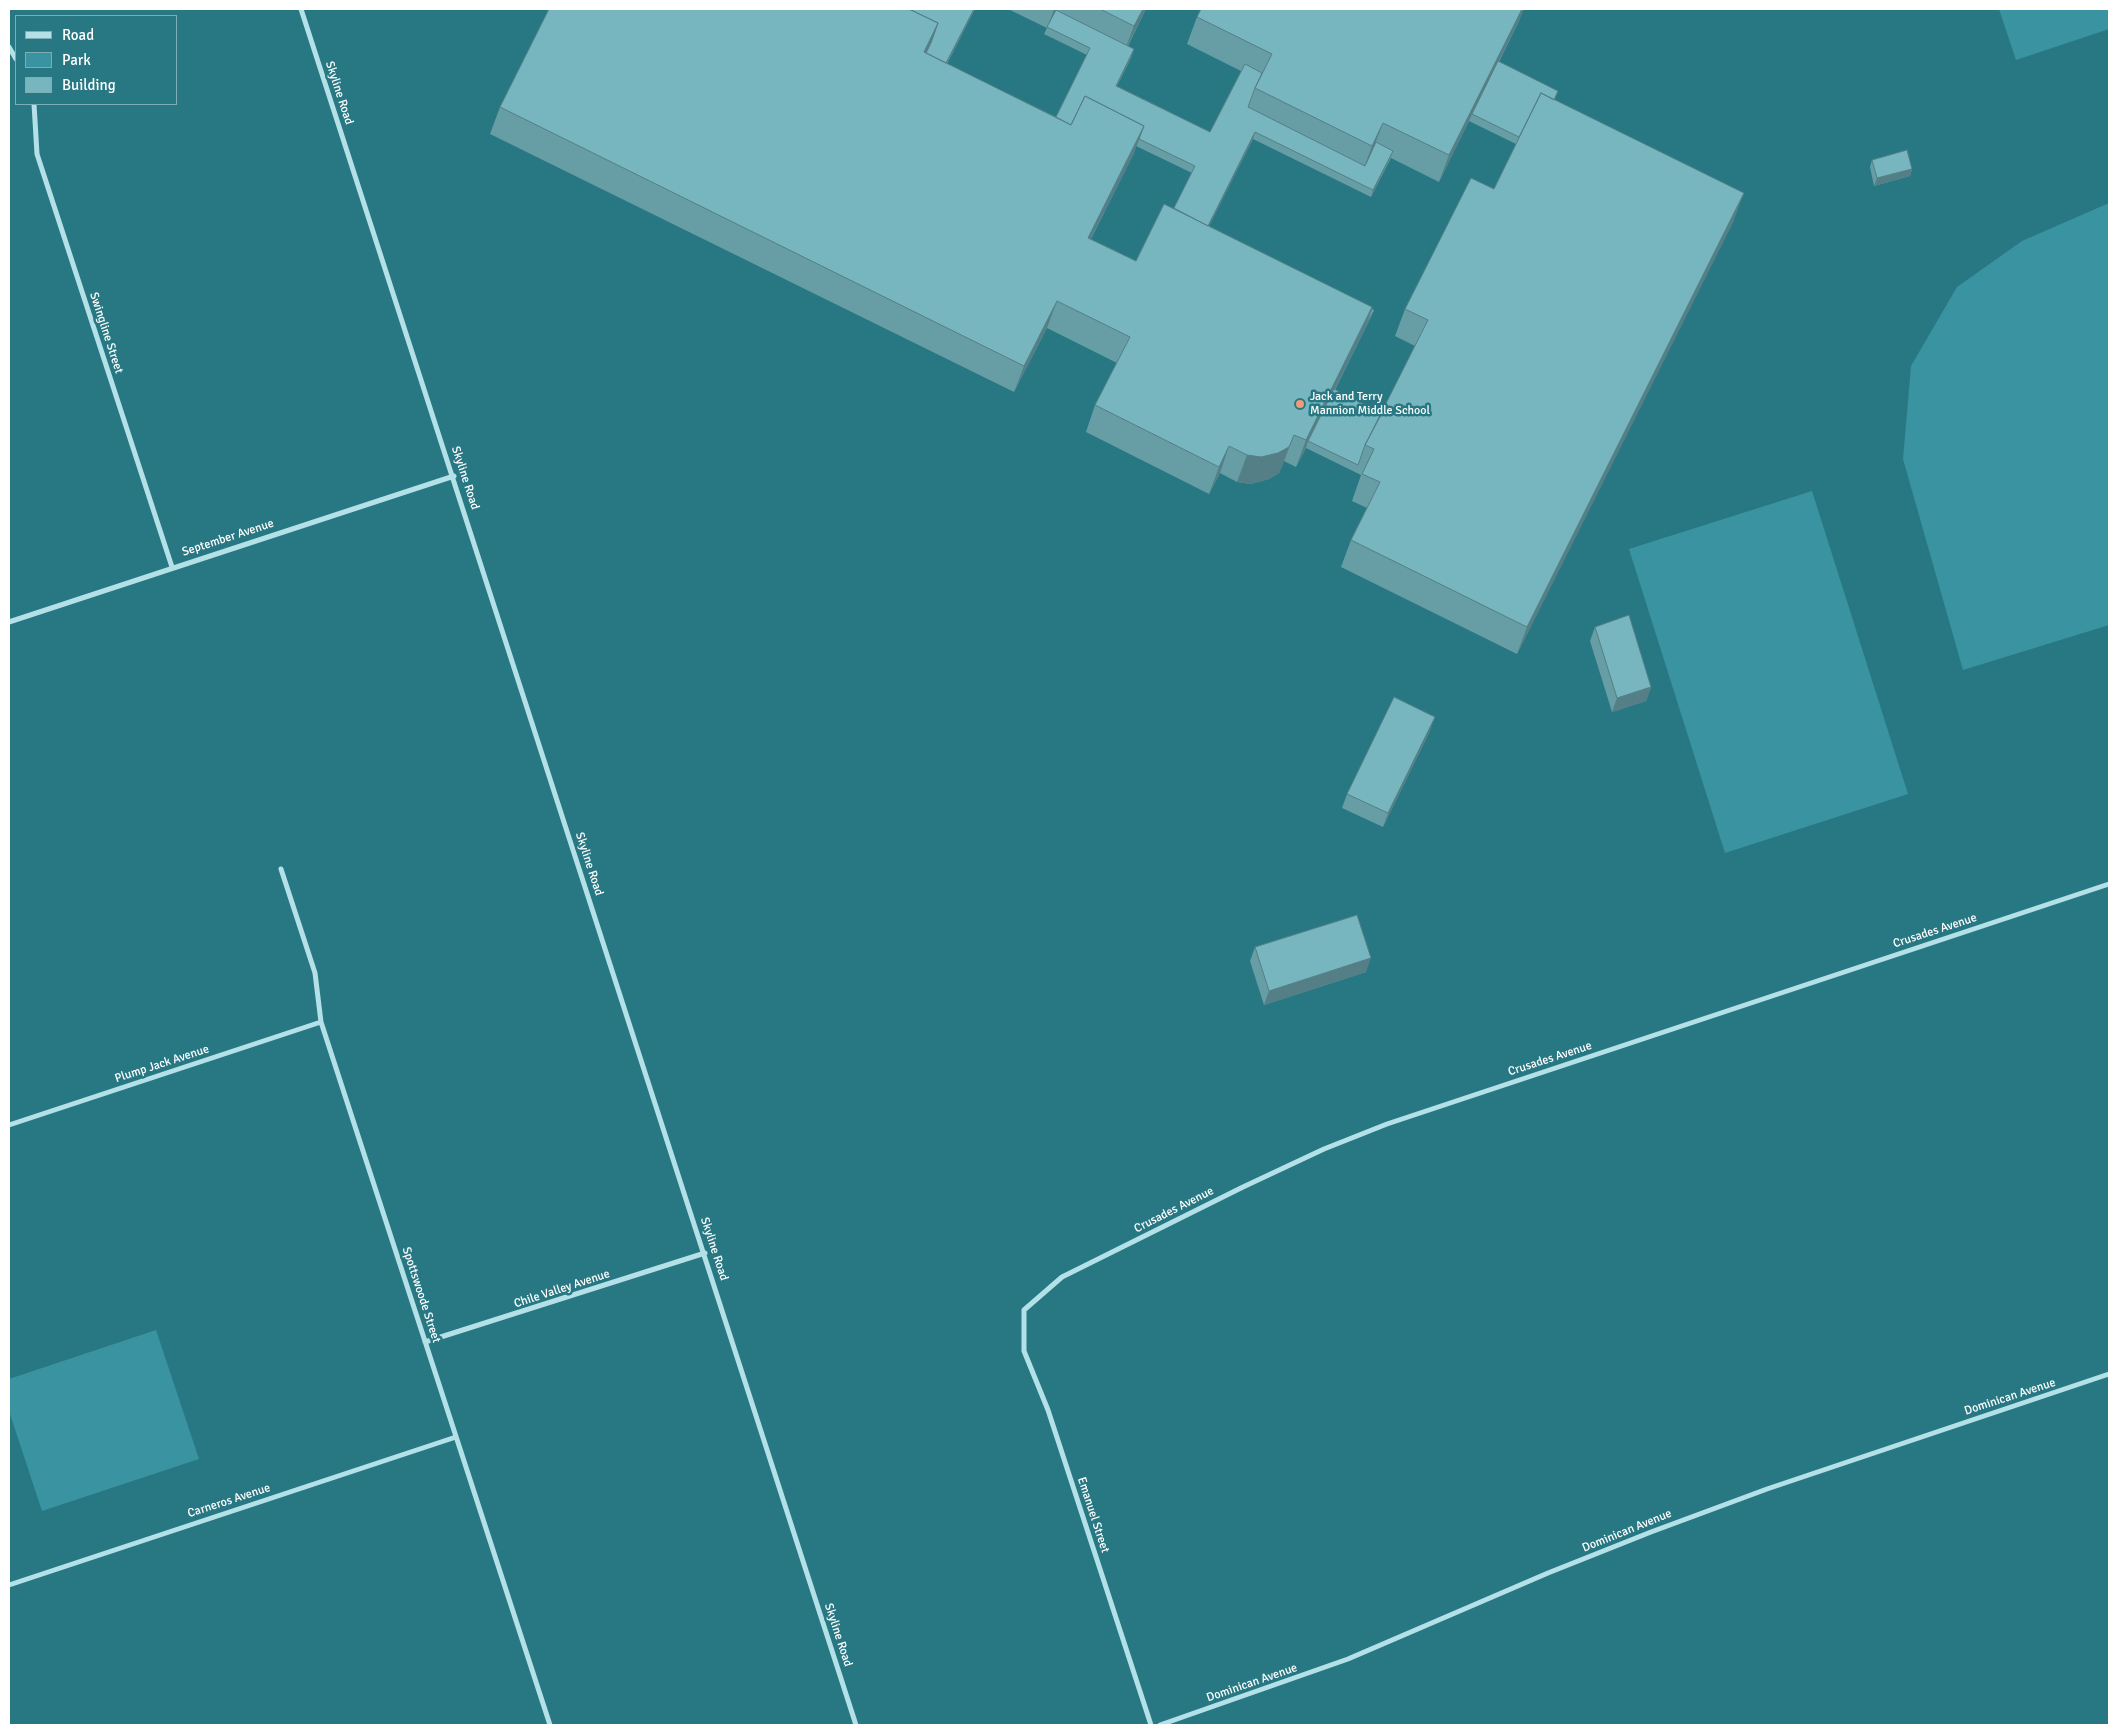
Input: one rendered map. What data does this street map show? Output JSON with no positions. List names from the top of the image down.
{
  "streets": {
    "street": [
      "Skyline Road",
      "Swingline Street",
      "September Avenue",
      "Crusades Avenue",
      "Plump Jack Avenue",
      "Chile Valley Avenue",
      "Spottswoode Street",
      "Dominican Avenue",
      "Carneros Avenue",
      "Emanuel Street"
    ]
  },
  "crossings": [
    ["Skyline Road", "September Avenue"],
    ["Skyline Road", "Chile Valley Avenue"],
    ["Swingline Street", "September Avenue"],
    ["Crusades Avenue", "Emanuel Street"],
    ["Plump Jack Avenue", "Spottswoode Street"],
    ["Chile Valley Avenue", "Spottswoode Street"],
    ["Spottswoode Street", "Carneros Avenue"]
  ],
  "places": ["Jack and Terry Mannion Middle School"],
  "legend": ["Road", "Park", "Building"]
}
